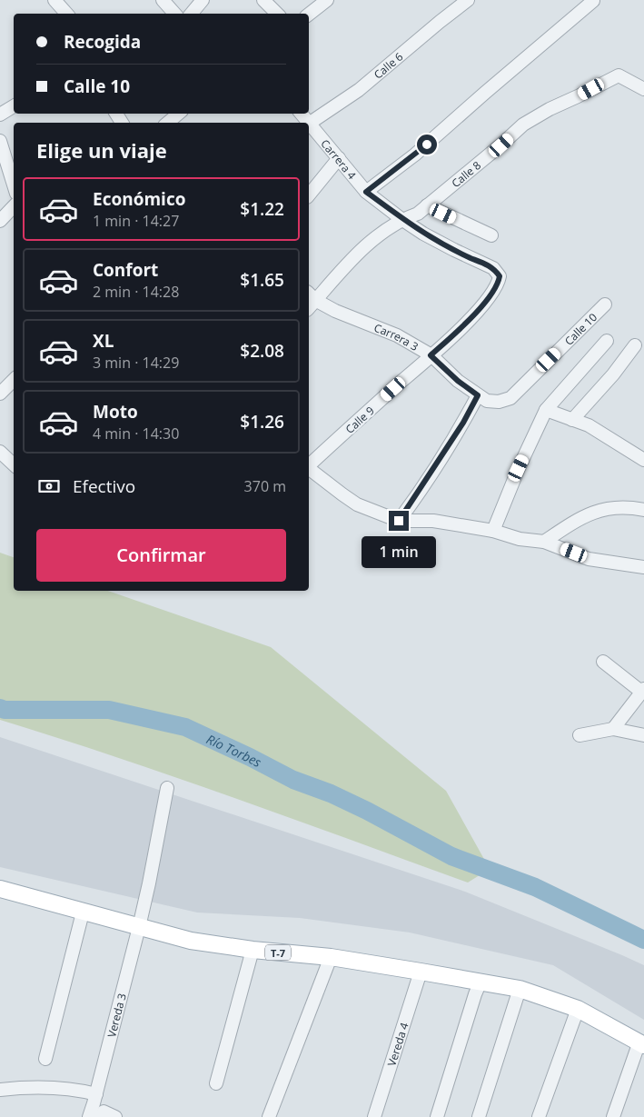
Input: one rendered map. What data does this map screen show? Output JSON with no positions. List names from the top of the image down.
{
  "streets": {
    "main road": ["T-7"],
    "street": [
      "Calle 6",
      "Carrera 4",
      "Calle 8",
      "Calle 10",
      "Carrera 3",
      "Calle 9",
      "Vereda 3",
      "Vereda 4"
    ]
  },
  "crossings": [
    ["Carrera 4", "Calle 8"],
    ["Carrera 4", "Calle 9"],
    ["Calle 8", "Carrera 3"],
    ["Calle 10", "Carrera 3"],
    ["Carrera 3", "Calle 9"],
    ["T-7", "Vereda 3"],
    ["T-7", "Vereda 4"]
  ],
  "water": ["Río Torbes"],
  "page": {
    "banner": ["Recogida", "Calle 10"],
    "heading": "Elige un viaje",
    "list": [
      {
        "name": "Económico",
        "note": "1 min · 14:27",
        "value": "$1.22"
      },
      {
        "name": "Confort",
        "note": "2 min · 14:28",
        "value": "$1.65"
      },
      {
        "name": "XL",
        "note": "3 min · 14:29",
        "value": "$2.08"
      },
      {
        "name": "Moto",
        "note": "4 min · 14:30",
        "value": "$1.26"
      }
    ],
    "pay": ["Efectivo", "370 m"],
    "buttons": "Confirmar",
    "bubble": "1 min"
  }
}
